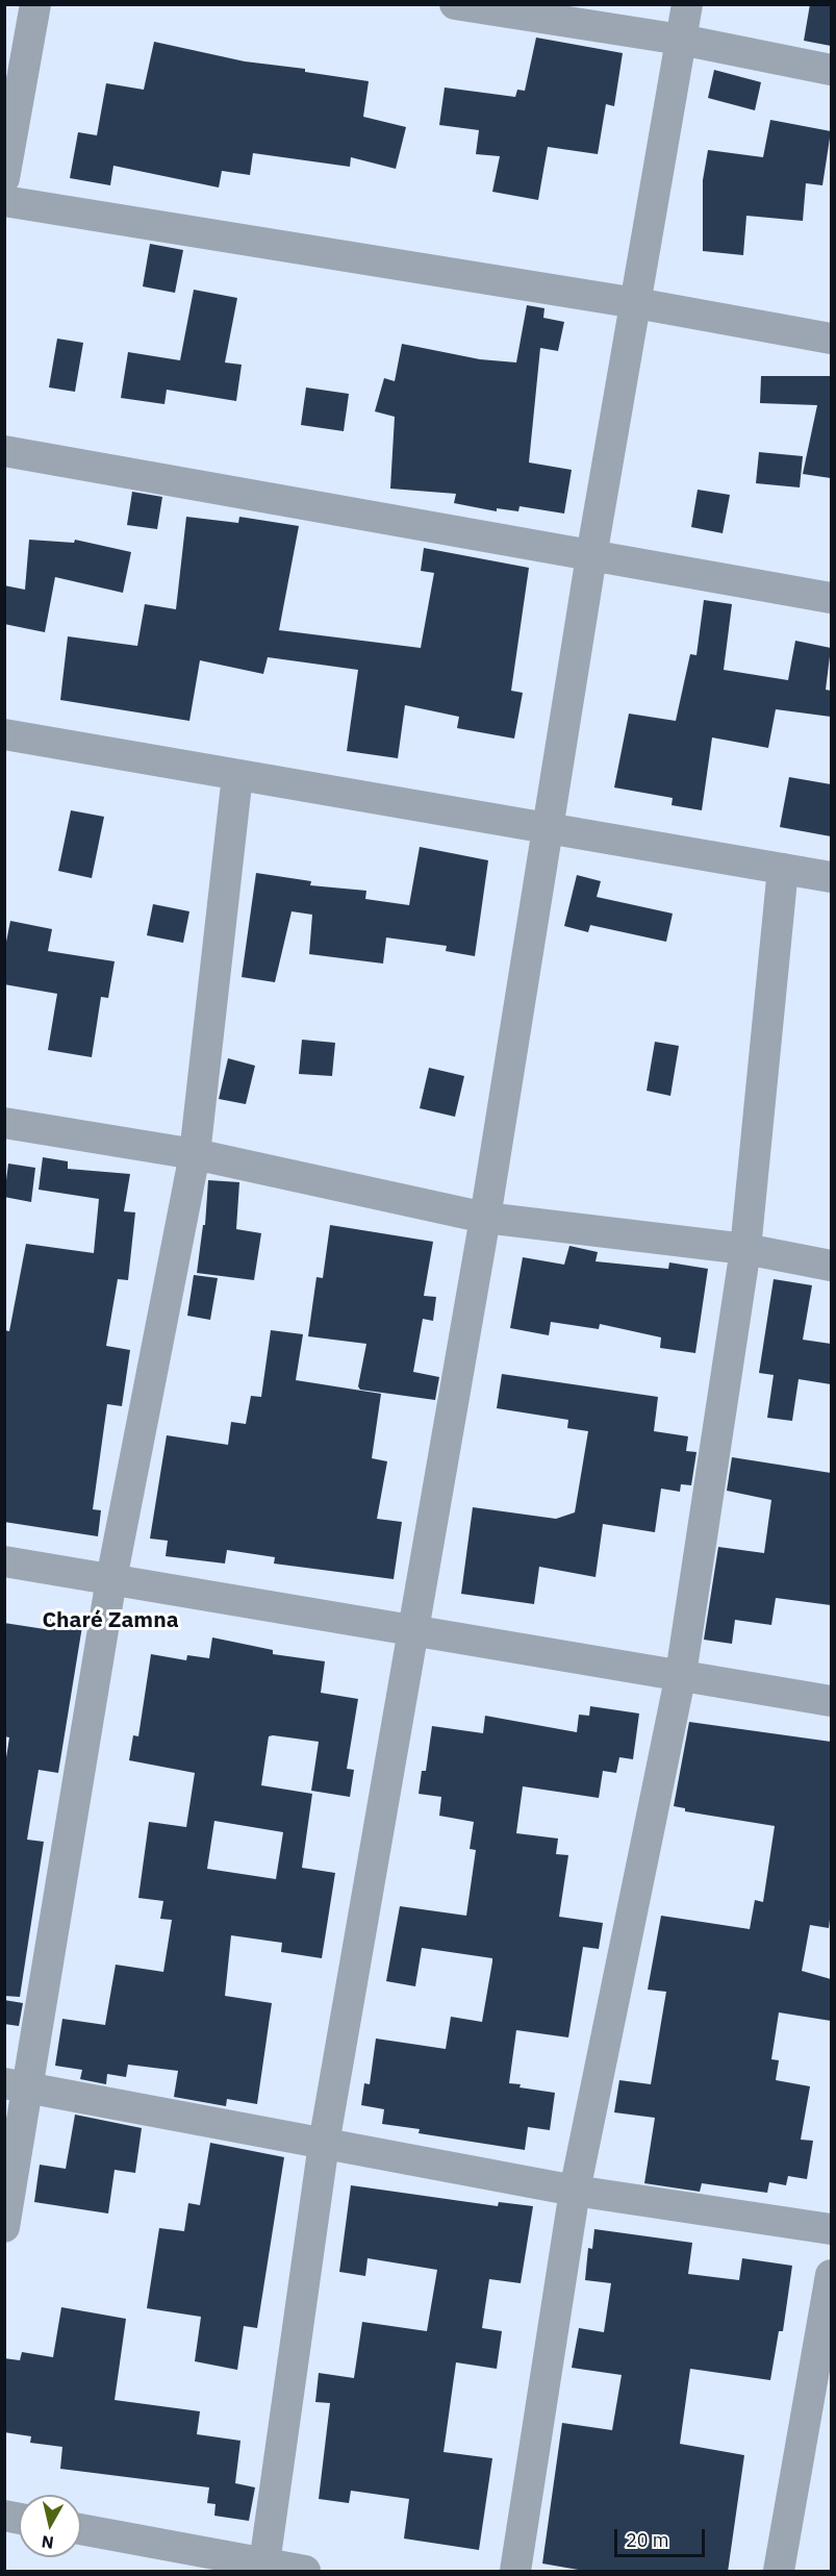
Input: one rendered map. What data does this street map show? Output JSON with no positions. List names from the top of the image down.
{
  "districts": ["Charé Zamna"],
  "scale_bar": "20 m",
  "north": "bottom"
}
